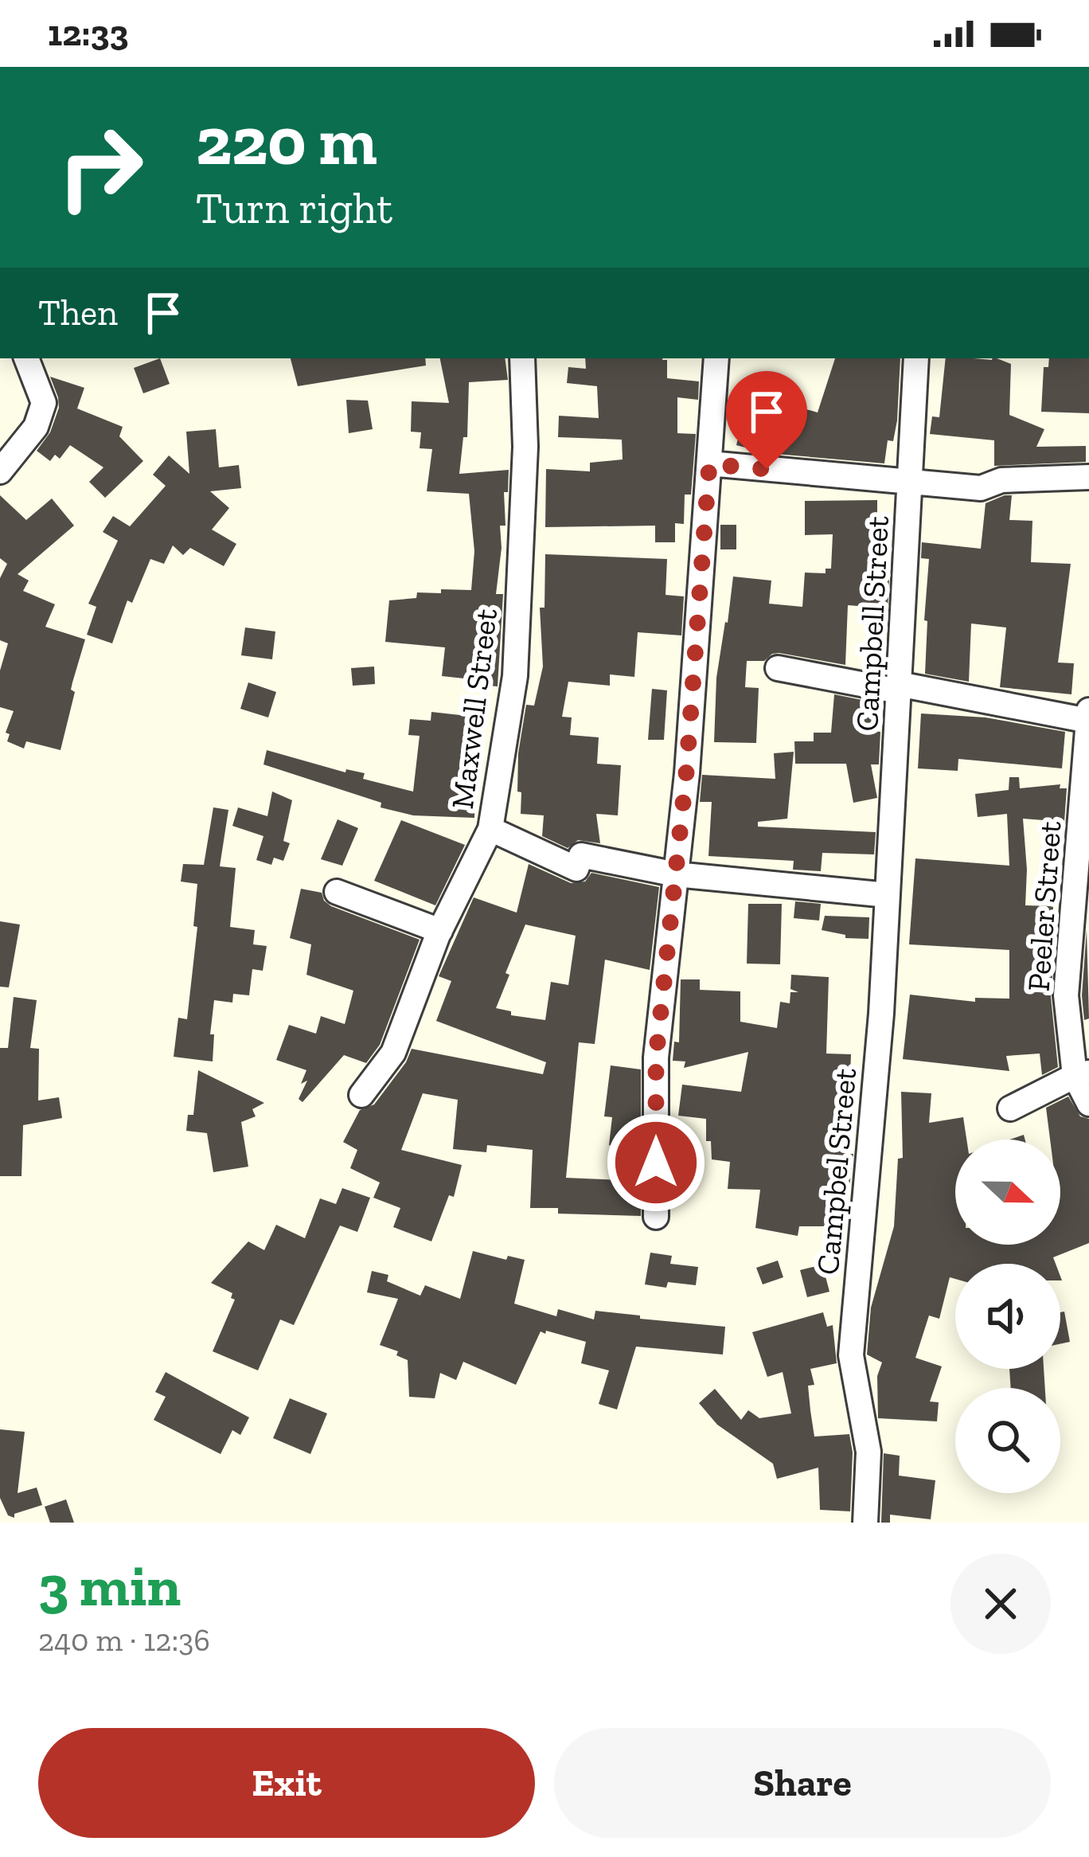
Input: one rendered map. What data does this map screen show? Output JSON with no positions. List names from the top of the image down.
{
  "streets": {
    "street": [
      "Campbell Street",
      "Maxwell Street",
      "Peeler Street",
      "Campbel Street"
    ]
  },
  "crossings": [
    ["Campbell Street", "Campbel Street"]
  ],
  "north": "right",
  "page": {
    "status": "12:33",
    "turn": ["220 m", "Turn right"],
    "then": "Then",
    "heading": ["3 min", "240 m · 12:36"],
    "buttons": ["Exit", "Share"]
  }
}
